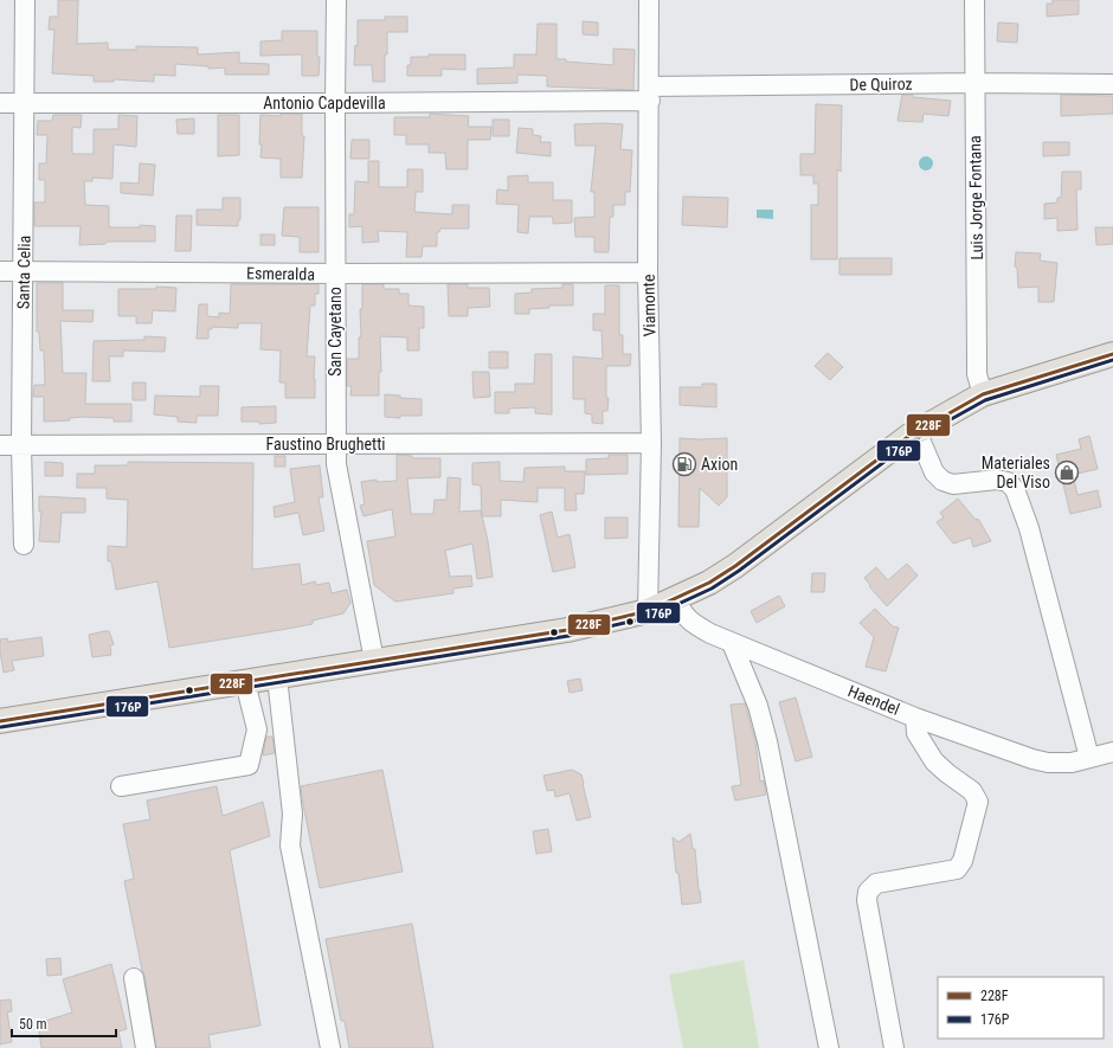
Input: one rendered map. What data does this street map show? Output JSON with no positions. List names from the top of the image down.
{
  "streets": {
    "street": [
      "De Quiroz",
      "Antonio Capdevilla",
      "Luis Jorge Fontana",
      "Santa Celia",
      "Esmeralda",
      "Viamonte",
      "San Cayetano",
      "Faustino Brughetti",
      "Haendel"
    ]
  },
  "crossings": [
    ["De Quiroz", "Antonio Capdevilla"],
    ["De Quiroz", "Luis Jorge Fontana"],
    ["De Quiroz", "Viamonte"],
    ["Antonio Capdevilla", "Santa Celia"],
    ["Antonio Capdevilla", "Viamonte"],
    ["Antonio Capdevilla", "San Cayetano"],
    ["Santa Celia", "Esmeralda"],
    ["Santa Celia", "Faustino Brughetti"],
    ["Esmeralda", "Viamonte"],
    ["Esmeralda", "San Cayetano"],
    ["Viamonte", "Faustino Brughetti"],
    ["San Cayetano", "Faustino Brughetti"]
  ],
  "places": {
    "fuel station": ["Axion"],
    "shop": ["Materiales Del Viso"]
  },
  "lines": ["transit line 228F", "transit line 176P"],
  "legend": ["228F", "176P"],
  "scale_bar": "50 m"
}
